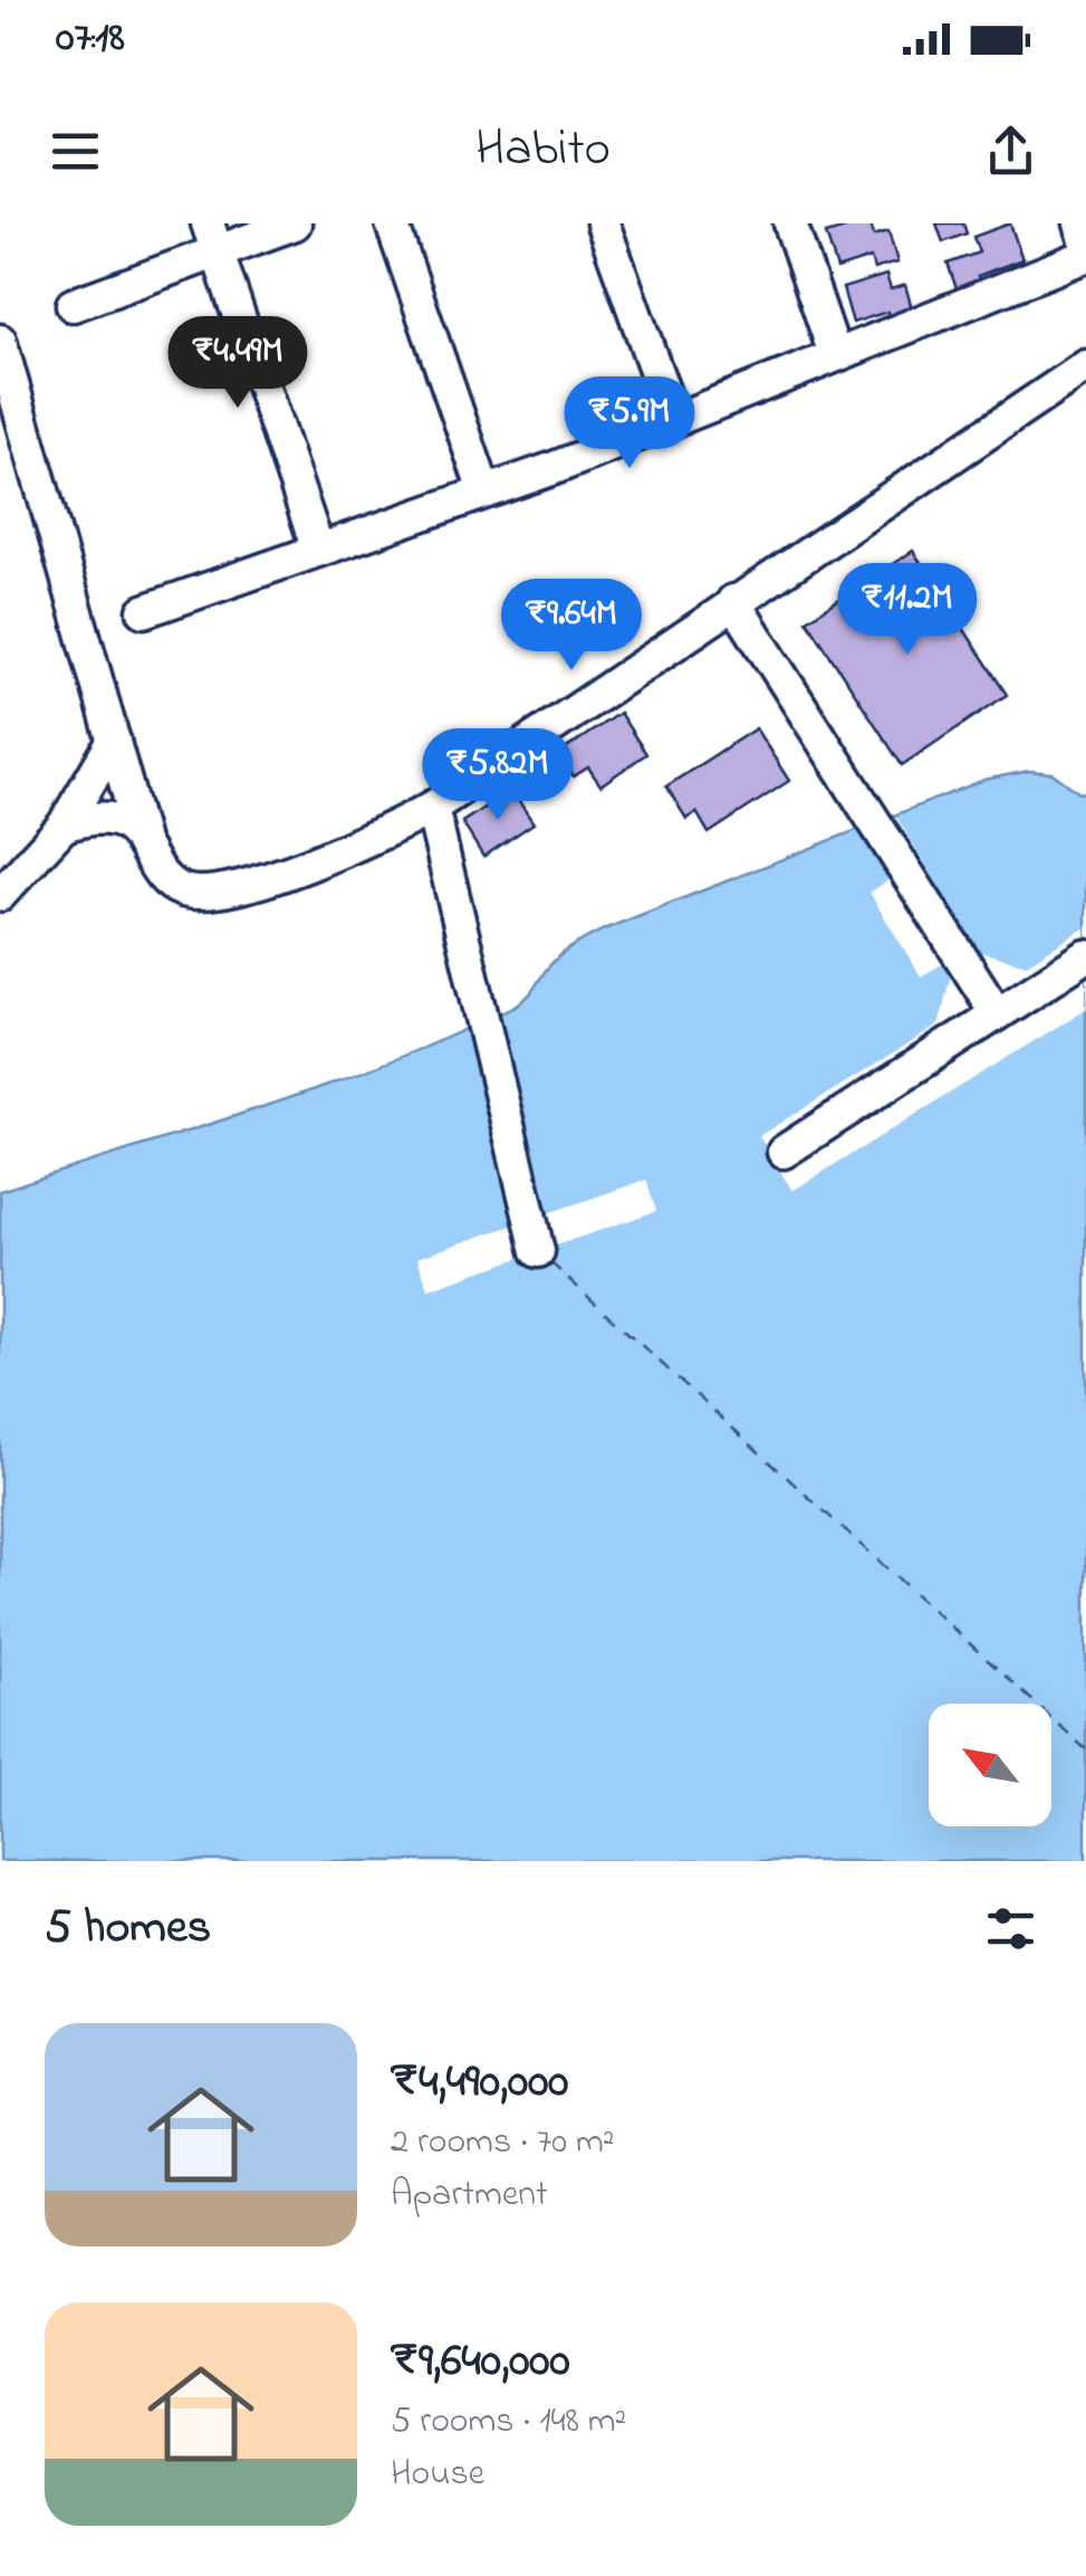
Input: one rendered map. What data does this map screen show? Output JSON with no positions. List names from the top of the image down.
{
  "north": "top left",
  "page": {
    "status": "07:18",
    "header": "Habito",
    "price": [
      "₹4.49M",
      "₹5.9M",
      "₹11.2M",
      "₹9.64M",
      "₹5.82M"
    ],
    "heading": "5 homes",
    "list": [
      {
        "name": "₹4,490,000",
        "note": "2 rooms · 70 m² · Apartment"
      },
      {
        "name": "₹9,640,000",
        "note": "5 rooms · 148 m² · House"
      }
    ]
  }
}
